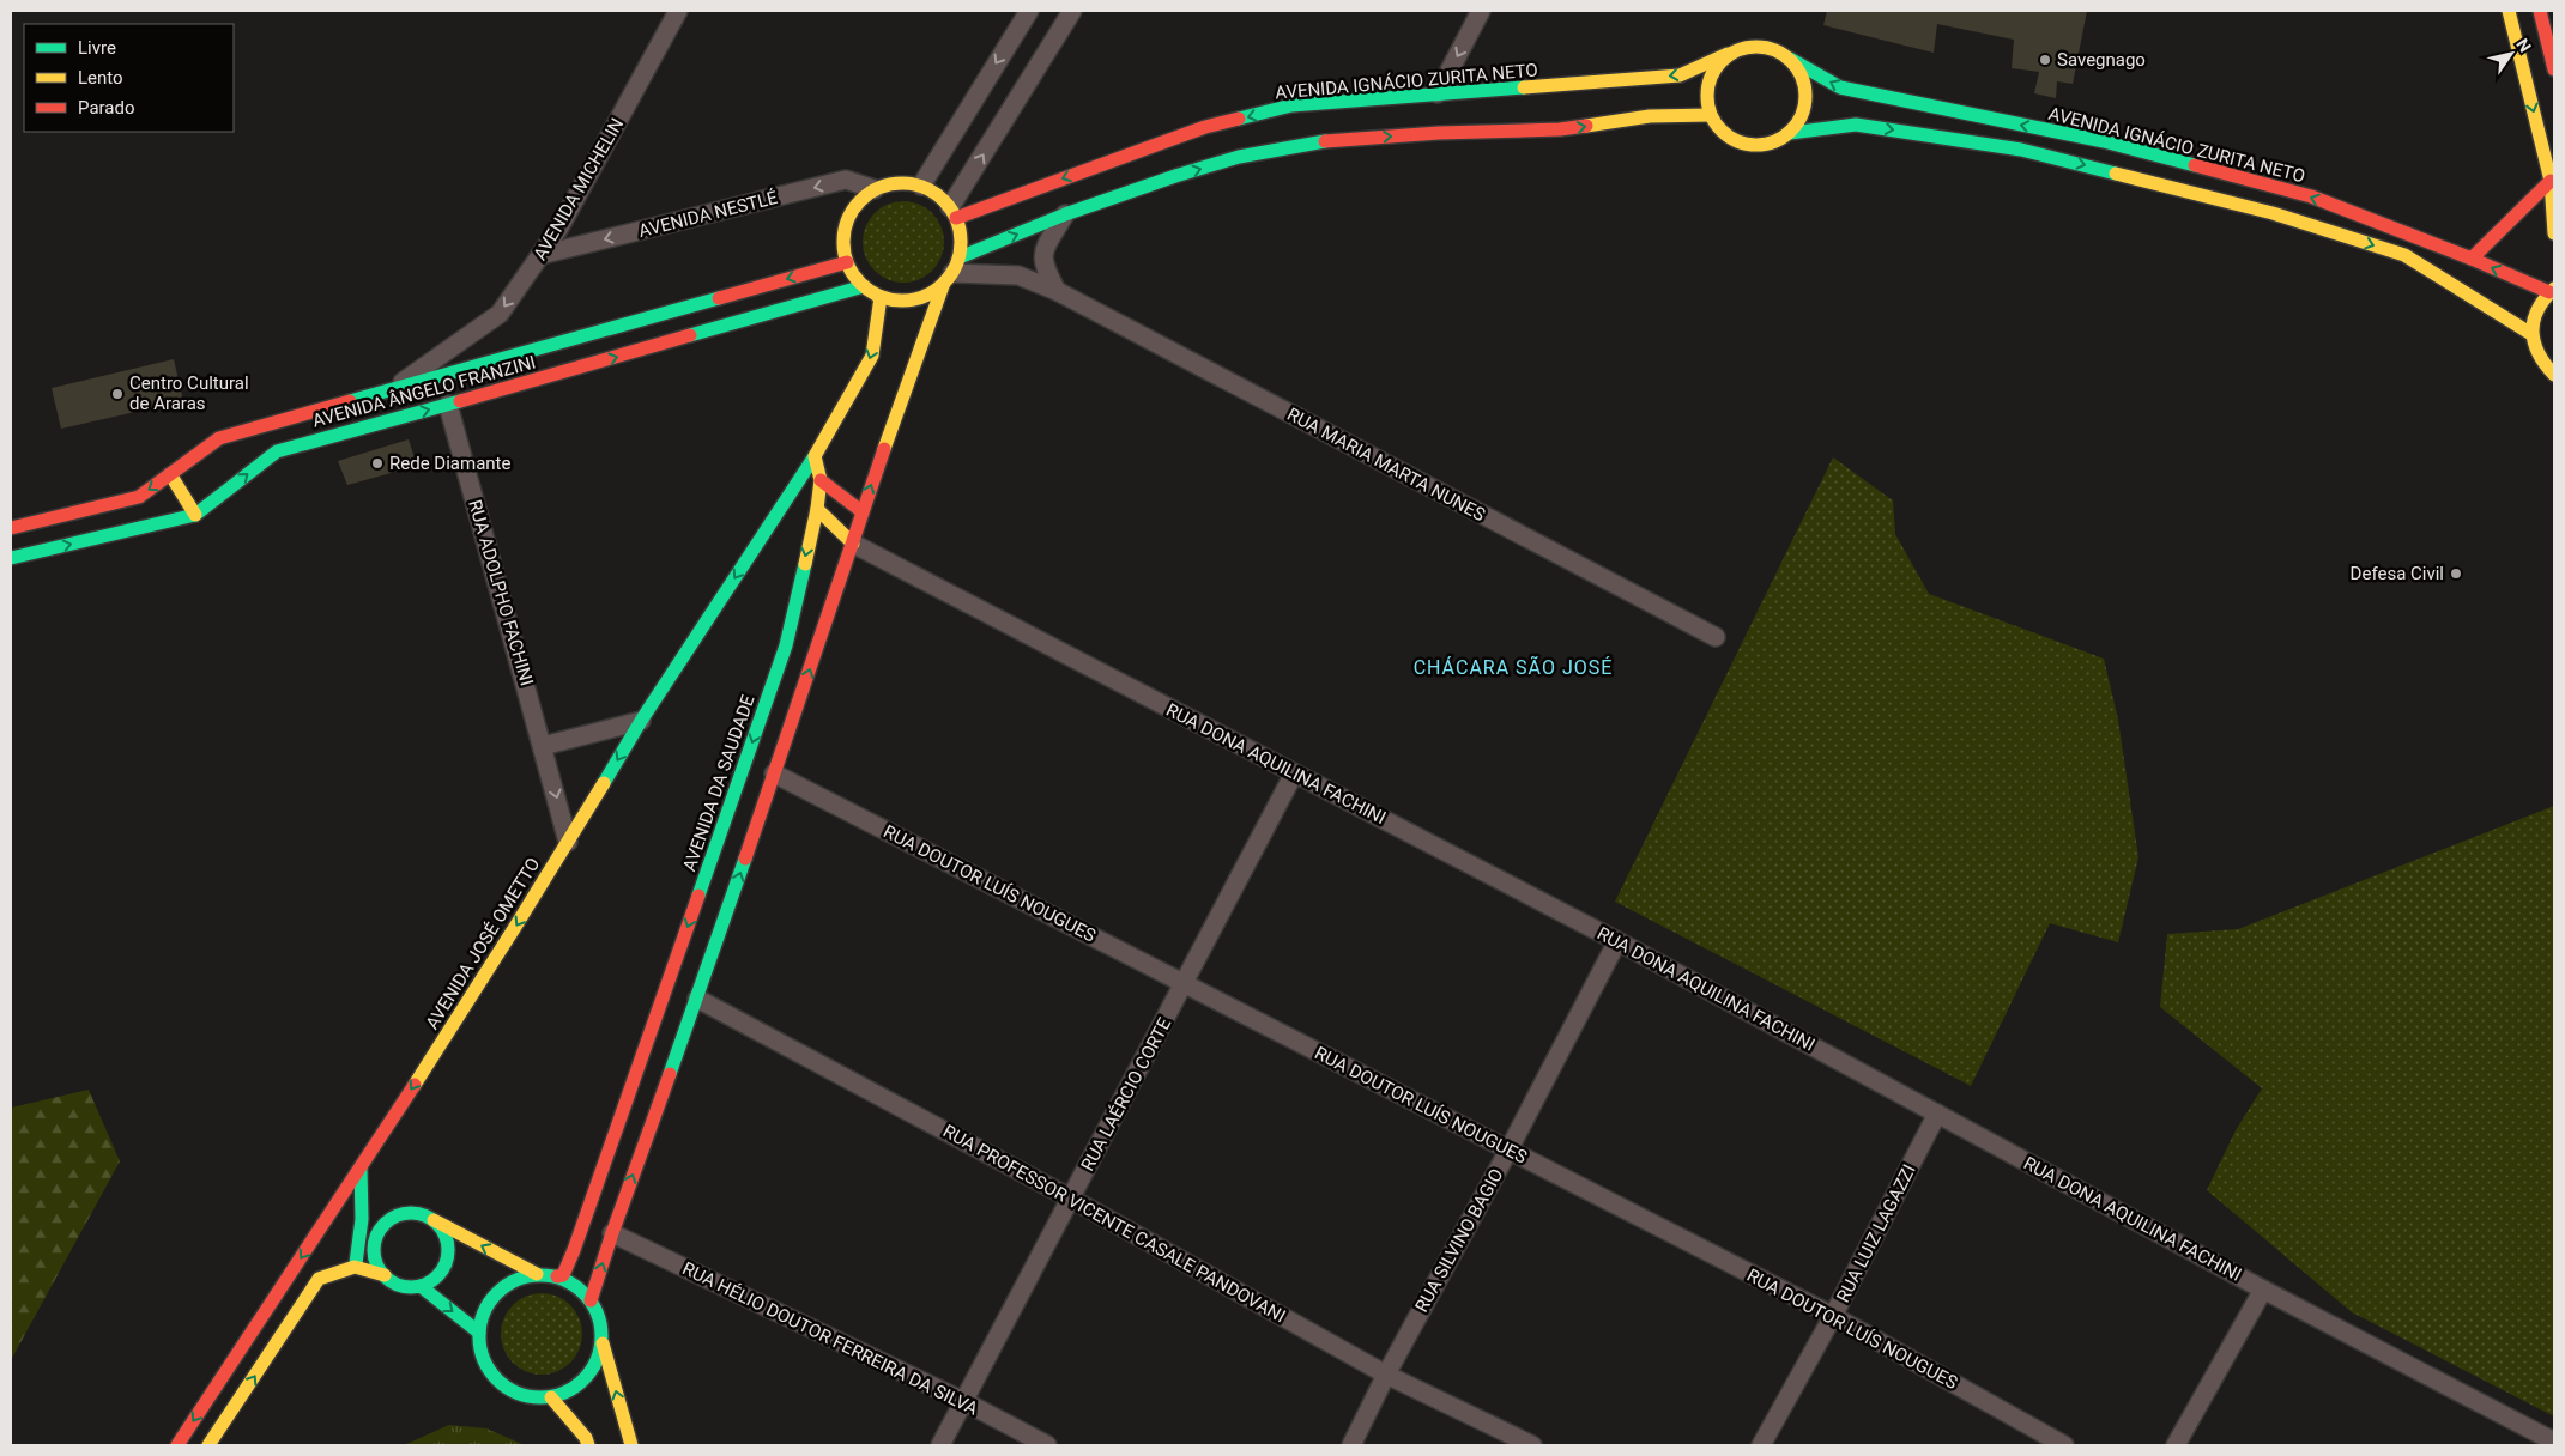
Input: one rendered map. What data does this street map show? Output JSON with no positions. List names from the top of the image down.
{
  "streets": {
    "main road": [
      "AVENIDA IGNÁCIO ZURITA NETO",
      "AVENIDA ÂNGELO FRANZINI",
      "AVENIDA DA SAUDADE",
      "AVENIDA JOSÉ OMETTO"
    ],
    "street": [
      "AVENIDA MICHELIN",
      "AVENIDA NESTLÉ",
      "RUA MARIA MARTA NUNES",
      "RUA ADOLPHO FACHINI",
      "RUA DONA AQUILINA FACHINI",
      "RUA DOUTOR LUÍS NOUGUES",
      "RUA LAÉRCIO CORTE",
      "RUA PROFESSOR VICENTE CASALE PANDOVANI",
      "RUA LUIZ LAGAZZI",
      "RUA SILVINO BAGIO",
      "RUA HÉLIO DOUTOR FERREIRA DA SILVA"
    ]
  },
  "crossings": [
    ["AVENIDA IGNÁCIO ZURITA NETO", "AVENIDA NESTLÉ"],
    ["AVENIDA IGNÁCIO ZURITA NETO", "AVENIDA ÂNGELO FRANZINI"],
    ["AVENIDA IGNÁCIO ZURITA NETO", "RUA MARIA MARTA NUNES"],
    ["AVENIDA MICHELIN", "AVENIDA NESTLÉ"],
    ["AVENIDA MICHELIN", "AVENIDA ÂNGELO FRANZINI"],
    ["AVENIDA NESTLÉ", "AVENIDA ÂNGELO FRANZINI"],
    ["AVENIDA NESTLÉ", "RUA MARIA MARTA NUNES"],
    ["AVENIDA ÂNGELO FRANZINI", "RUA MARIA MARTA NUNES"],
    ["AVENIDA ÂNGELO FRANZINI", "RUA ADOLPHO FACHINI"],
    ["RUA ADOLPHO FACHINI", "AVENIDA JOSÉ OMETTO"],
    ["RUA DONA AQUILINA FACHINI", "RUA LAÉRCIO CORTE"],
    ["RUA DONA AQUILINA FACHINI", "RUA LUIZ LAGAZZI"],
    ["RUA DONA AQUILINA FACHINI", "RUA SILVINO BAGIO"],
    ["AVENIDA DA SAUDADE", "AVENIDA JOSÉ OMETTO"],
    ["RUA DOUTOR LUÍS NOUGUES", "RUA LAÉRCIO CORTE"],
    ["RUA DOUTOR LUÍS NOUGUES", "RUA LUIZ LAGAZZI"],
    ["RUA DOUTOR LUÍS NOUGUES", "RUA SILVINO BAGIO"],
    ["RUA LAÉRCIO CORTE", "RUA PROFESSOR VICENTE CASALE PANDOVANI"],
    ["RUA LAÉRCIO CORTE", "RUA HÉLIO DOUTOR FERREIRA DA SILVA"],
    ["RUA PROFESSOR VICENTE CASALE PANDOVANI", "RUA SILVINO BAGIO"]
  ],
  "one_way": ["AVENIDA MICHELIN", "AVENIDA NESTLÉ"],
  "districts": ["CHÁCARA SÃO JOSÉ"],
  "places": [
    "Savegnago",
    "Centro Cultural de Araras",
    "Rede Diamante",
    "Defesa Civil"
  ],
  "legend": ["Livre", "Lento", "Parado"],
  "north": "top right"
}
